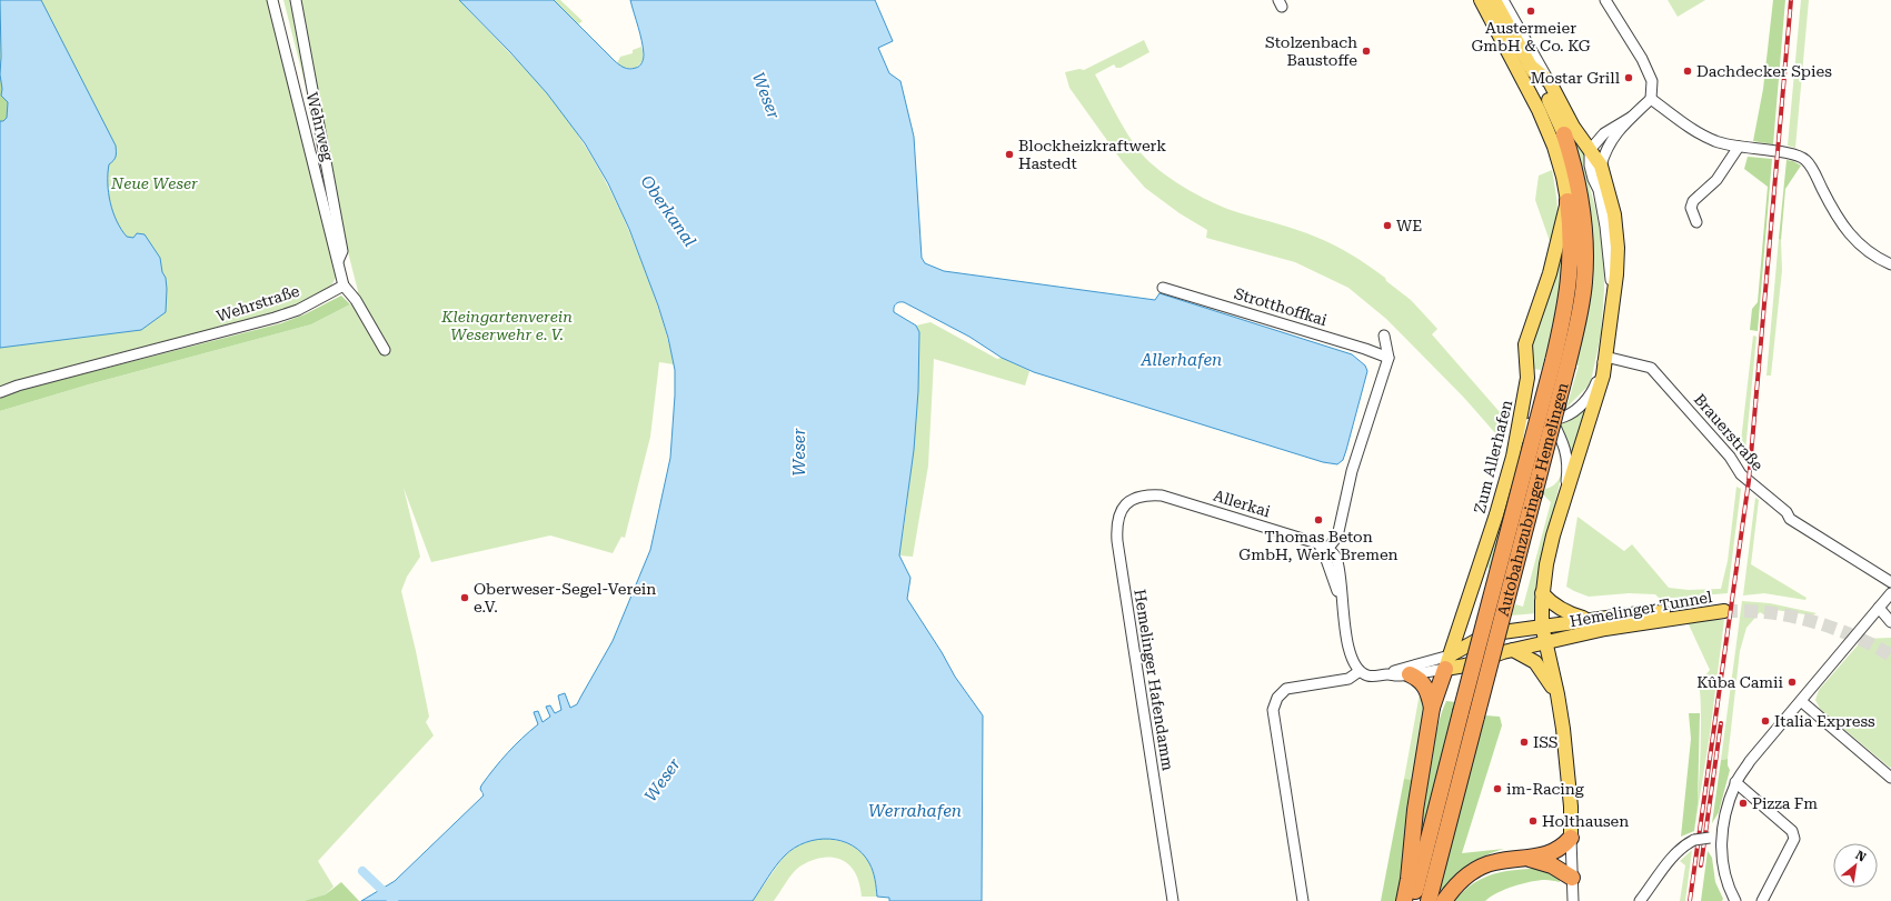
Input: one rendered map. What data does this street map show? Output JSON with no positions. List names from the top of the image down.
{
  "streets": {
    "highway": ["Autobahnzubringer Hemelingen"],
    "main road": ["Zum Allerhafen", "Hemelinger Tunnel"],
    "street": [
      "Wehrweg",
      "Wehrstraße",
      "Strotthoffkai",
      "Brauerstraße",
      "Allerkai",
      "Hemelinger Hafendamm"
    ]
  },
  "crossings": [
    ["Zum Allerhafen", "Autobahnzubringer Hemelingen"],
    ["Zum Allerhafen", "Hemelinger Tunnel"],
    ["Allerkai", "Hemelinger Hafendamm"]
  ],
  "water": [
    "Weser",
    "Oberkanal",
    "Allerhafen",
    "Werrahafen"
  ],
  "parks": ["Neue Weser", "Kleingartenverein Weserwehr e. V."],
  "places": [
    "Austermeier GmbH & Co. KG",
    "Stolzenbach Baustoffe",
    "Dachdecker Spies",
    "Mostar Grill",
    "Blockheizkraftwerk Hastedt",
    "WE",
    "Thomas Beton GmbH, Werk Bremen",
    "Oberweser-Segel-Verein e.V.",
    "Kûba Camii",
    "Italia Express",
    "ISS",
    "im-Racing",
    "Pizza Fm",
    "Holthausen"
  ],
  "north": "top right"
}
